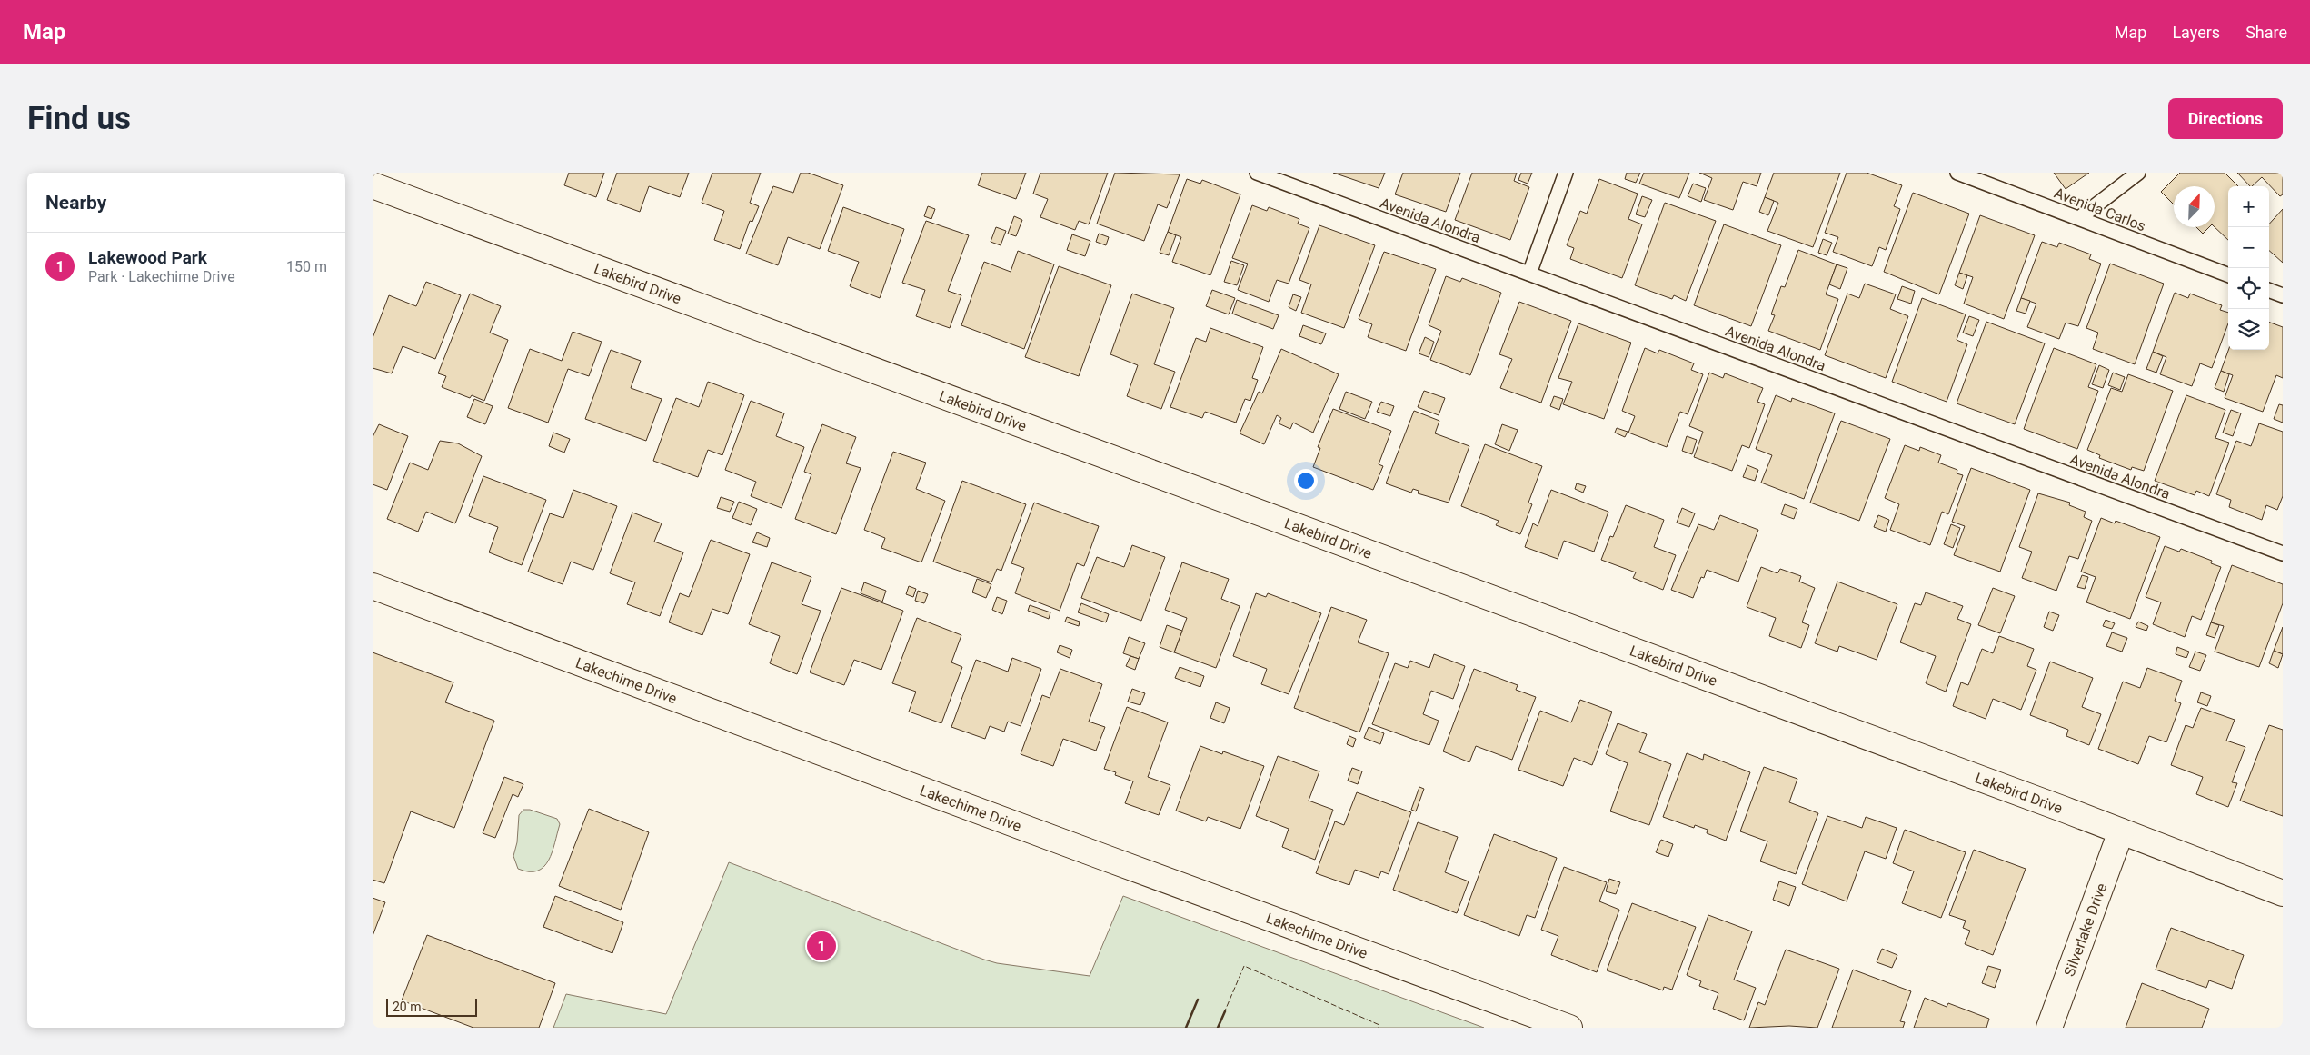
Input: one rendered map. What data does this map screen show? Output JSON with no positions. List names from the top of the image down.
{
  "streets": {
    "street": ["Lakebird Drive", "Lakechime Drive", "Silverlake Drive"],
    "lane": ["Avenida Carlos", "Avenida Alondra"]
  },
  "crossings": [
    ["Lakebird Drive", "Silverlake Drive"]
  ],
  "scale_bar": "20 m",
  "north": "top right",
  "page": {
    "header": "Map",
    "nav": ["Map", "Layers", "Share"],
    "buttons": "Directions",
    "title": "Find us",
    "heading": "Nearby",
    "map_buttons": ["+", "−"],
    "list": [
      {
        "mark": "1",
        "name": "Lakewood Park",
        "note": "Park · Lakechime Drive",
        "value": "150 m"
      }
    ],
    "pins": "1",
    "scale": "20 m"
  }
}
